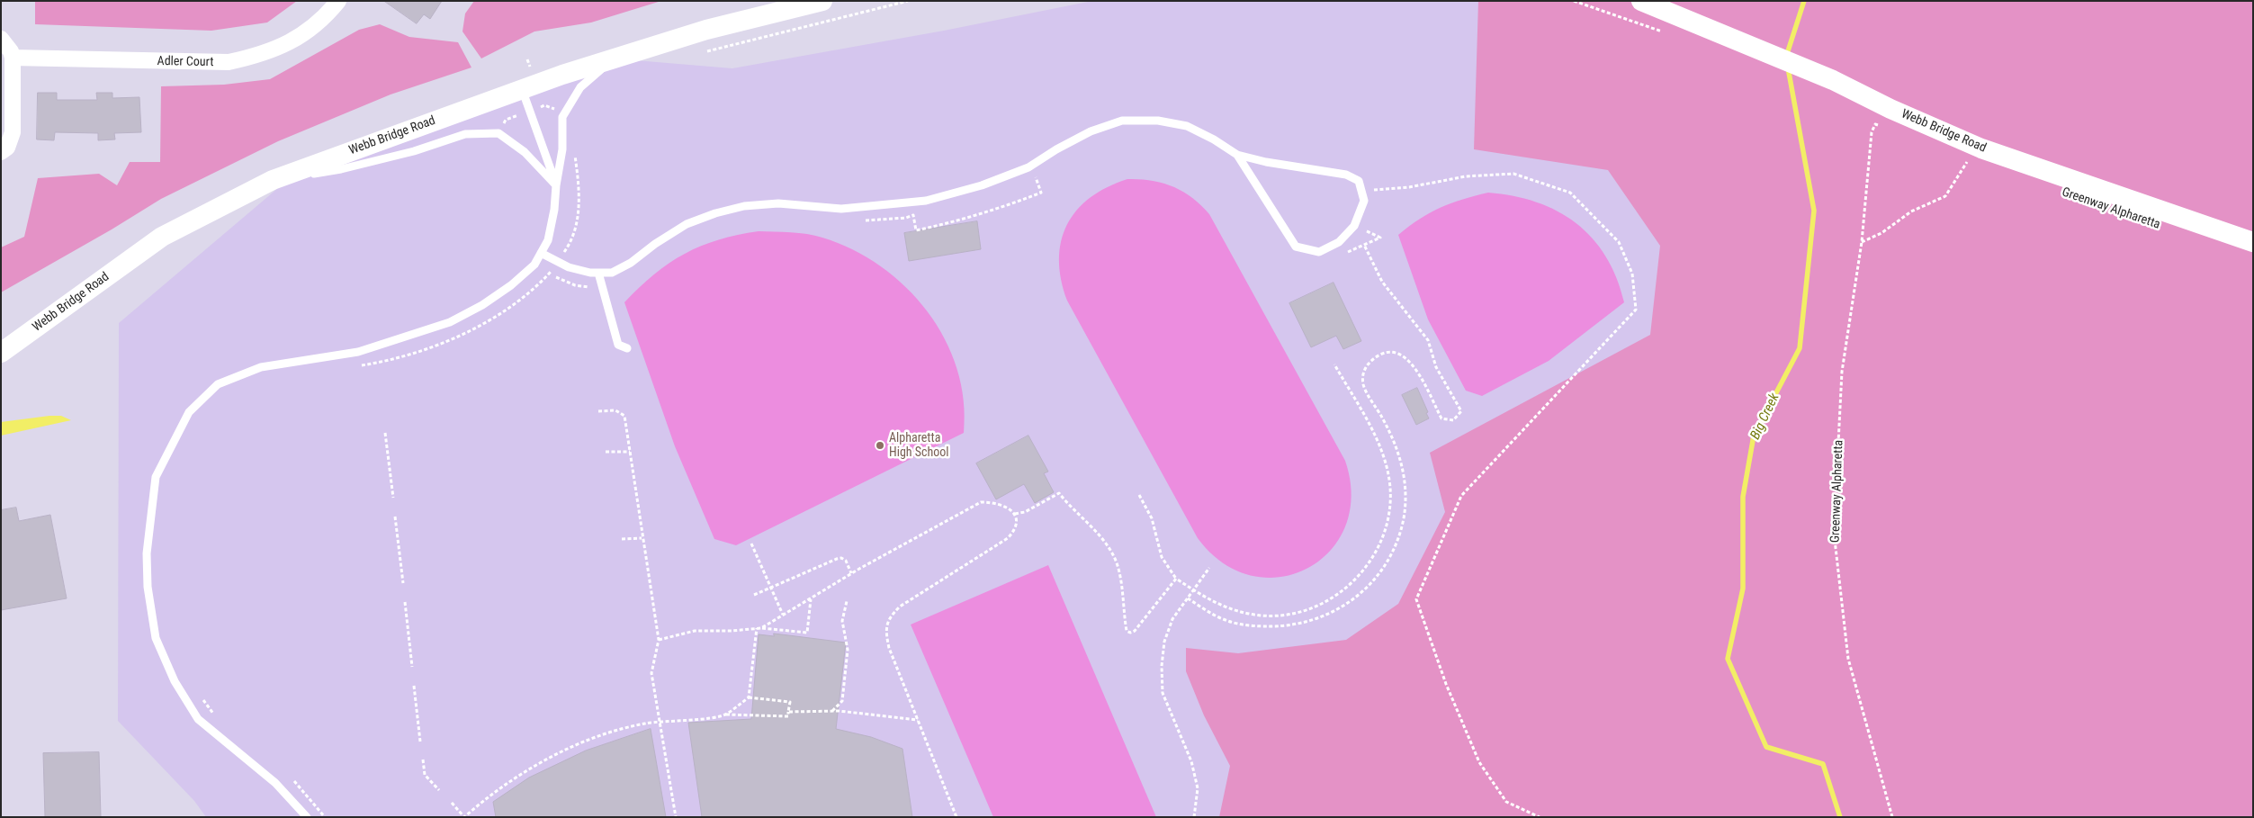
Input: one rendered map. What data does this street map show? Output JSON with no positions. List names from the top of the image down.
{
  "streets": {
    "street": ["Adler Court", "Webb Bridge Road"],
    "path": ["Greenway Alpharetta"]
  },
  "water": ["Big Creek"],
  "places": ["Alpharetta High School"]
}
